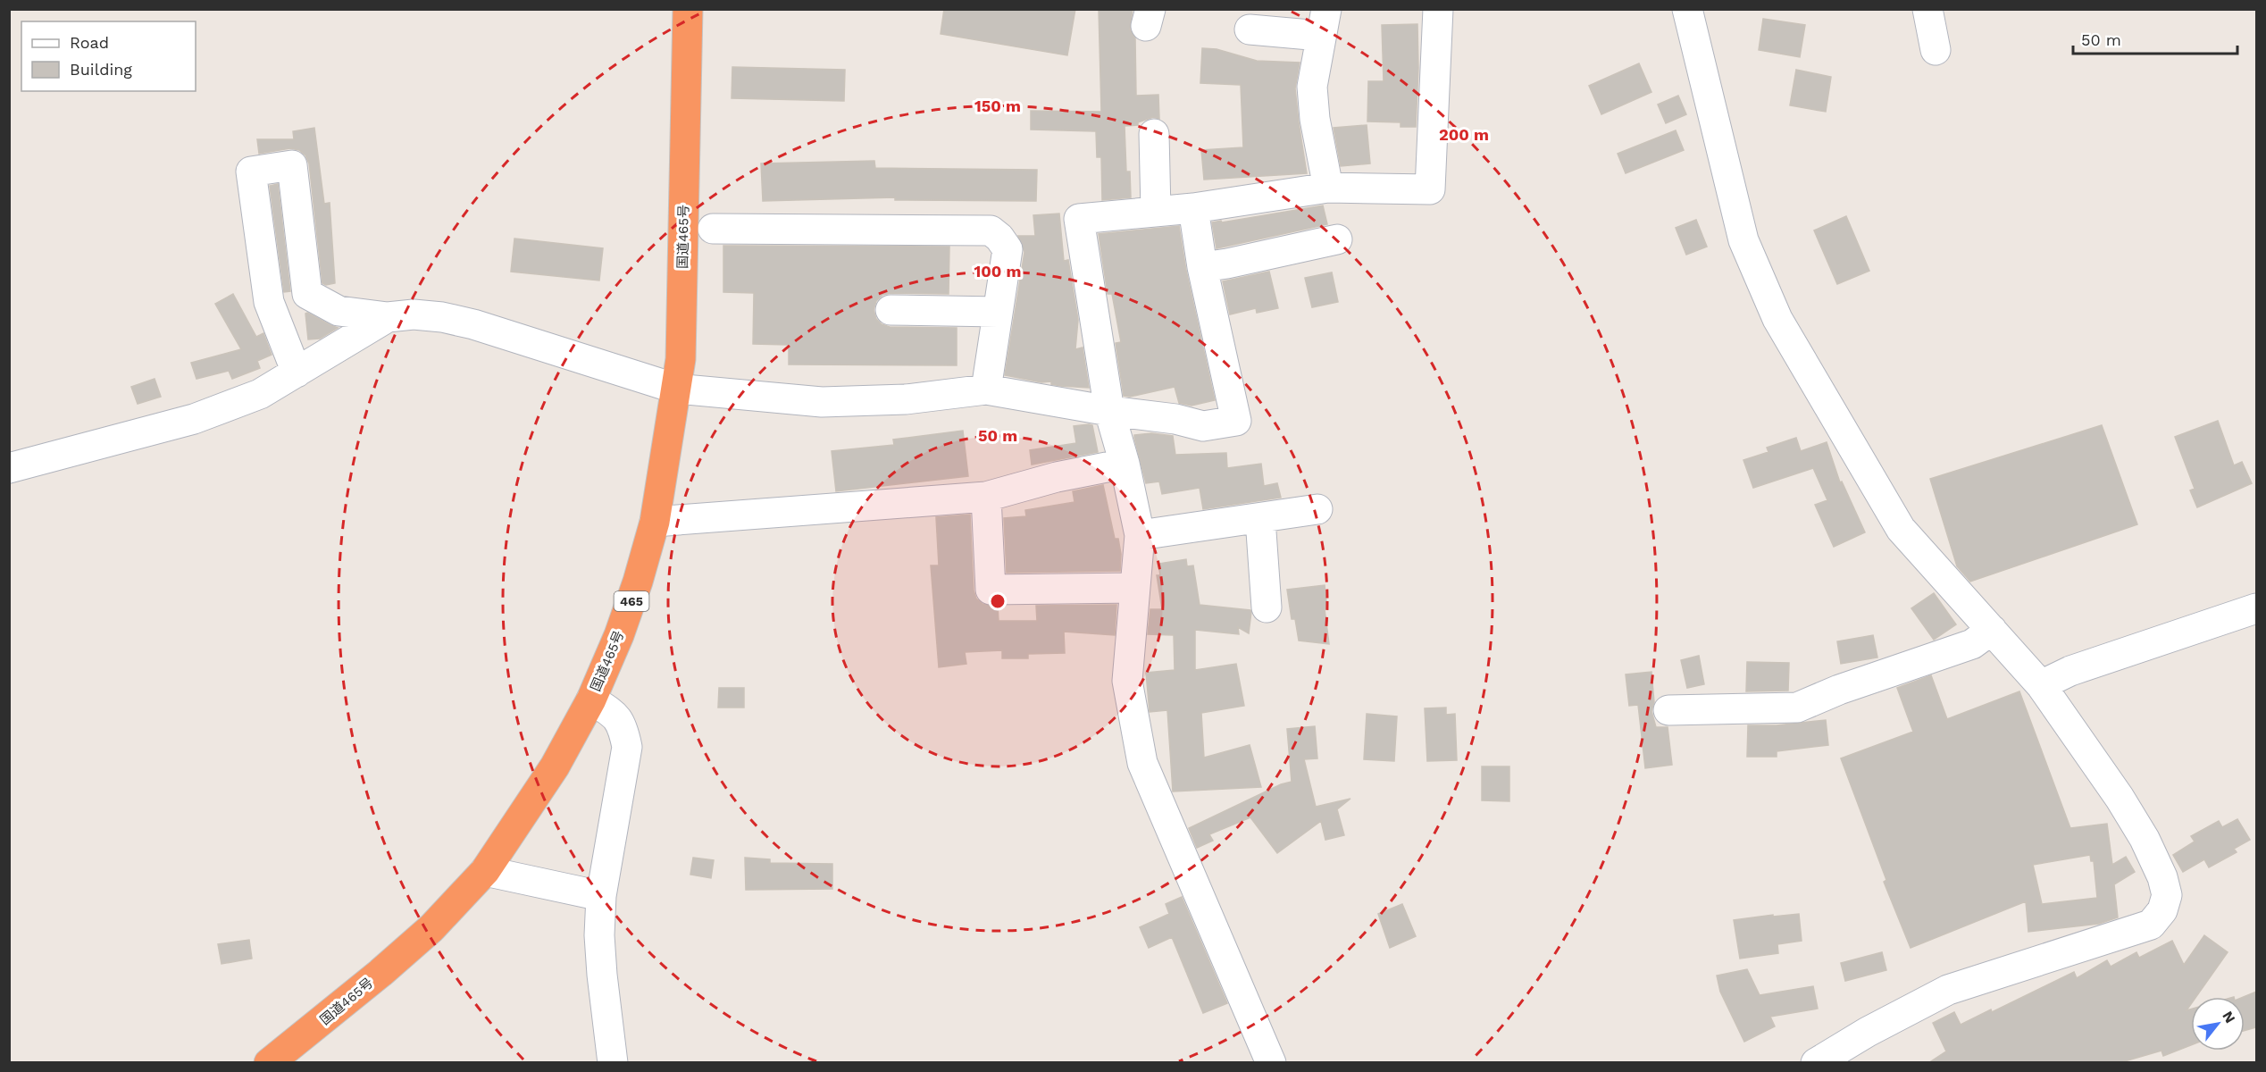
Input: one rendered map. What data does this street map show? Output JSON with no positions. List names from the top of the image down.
{
  "streets": {
    "highway": ["国道465号", "465"]
  },
  "legend": ["Road", "Building"],
  "scale_bar": "50 m",
  "north": "top right",
  "rings": [
    "150 m",
    "200 m",
    "100 m",
    "50 m"
  ]
}
